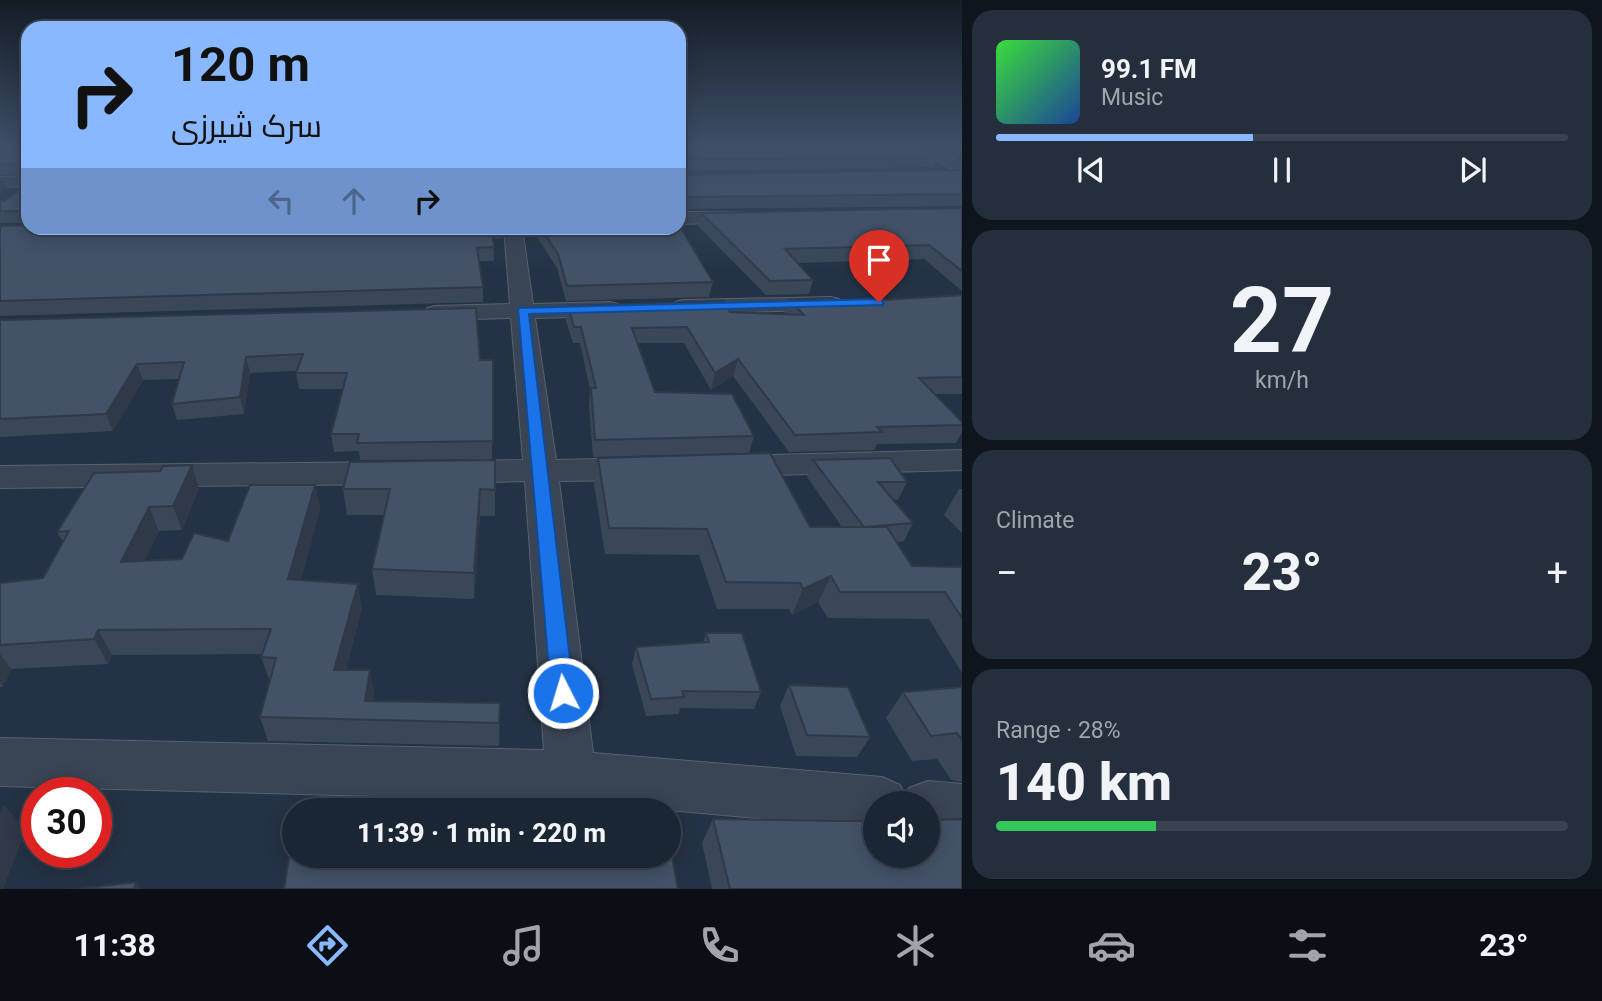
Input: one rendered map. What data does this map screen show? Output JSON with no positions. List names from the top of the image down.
{
  "page": {
    "turn": ["120 m", "سرک شیرزی"],
    "song": ["99.1 FM", "Music"],
    "tile": [
      ["27", "km/h"],
      "Climate",
      ["Range · 28%", "140 km"]
    ],
    "heat": ["−", "23°", "+"],
    "limit": "30",
    "trip": "11:39 · 1 min · 220 m",
    "tabs": ["11:38", "23°"]
  }
}
